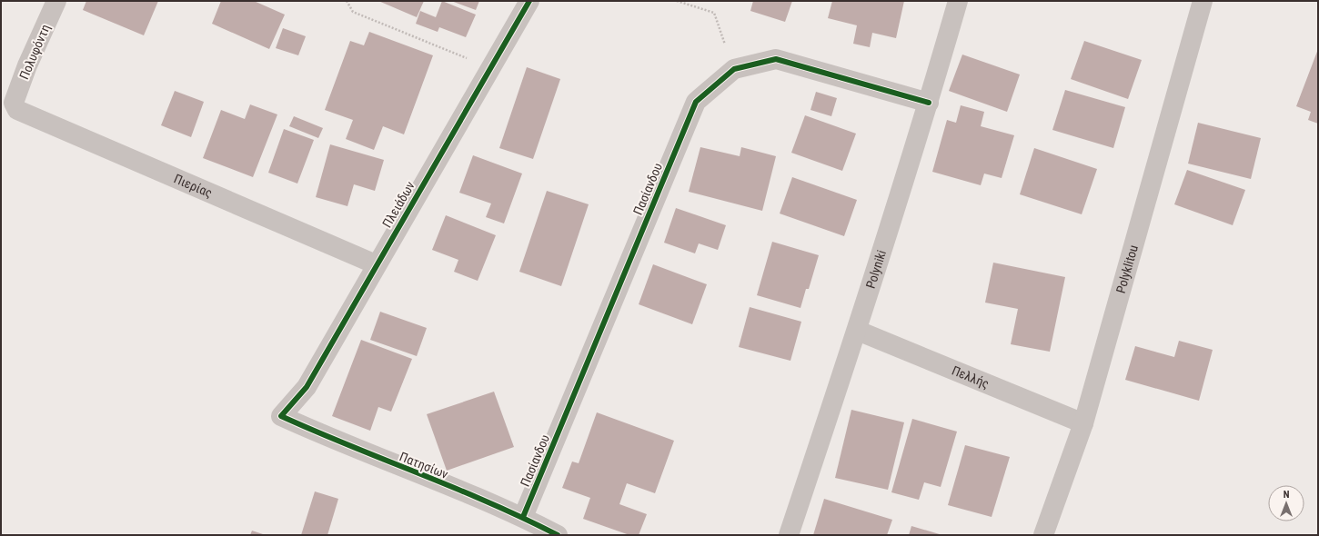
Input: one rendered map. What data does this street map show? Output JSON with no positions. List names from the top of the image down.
{
  "streets": {
    "street": [
      "Πολυφόντη",
      "Πιερίας",
      "Πασίανδου",
      "Πλειάδων",
      "Polyniki",
      "Polyklitou",
      "Πελλής",
      "Πατησίων"
    ]
  },
  "crossings": [
    ["Πολυφόντη", "Πιερίας"],
    ["Πιερίας", "Πλειάδων"],
    ["Πασίανδου", "Polyniki"],
    ["Πασίανδου", "Πατησίων"],
    ["Πλειάδων", "Πατησίων"],
    ["Polyniki", "Πελλής"],
    ["Polyklitou", "Πελλής"]
  ],
  "north": "top"
}
